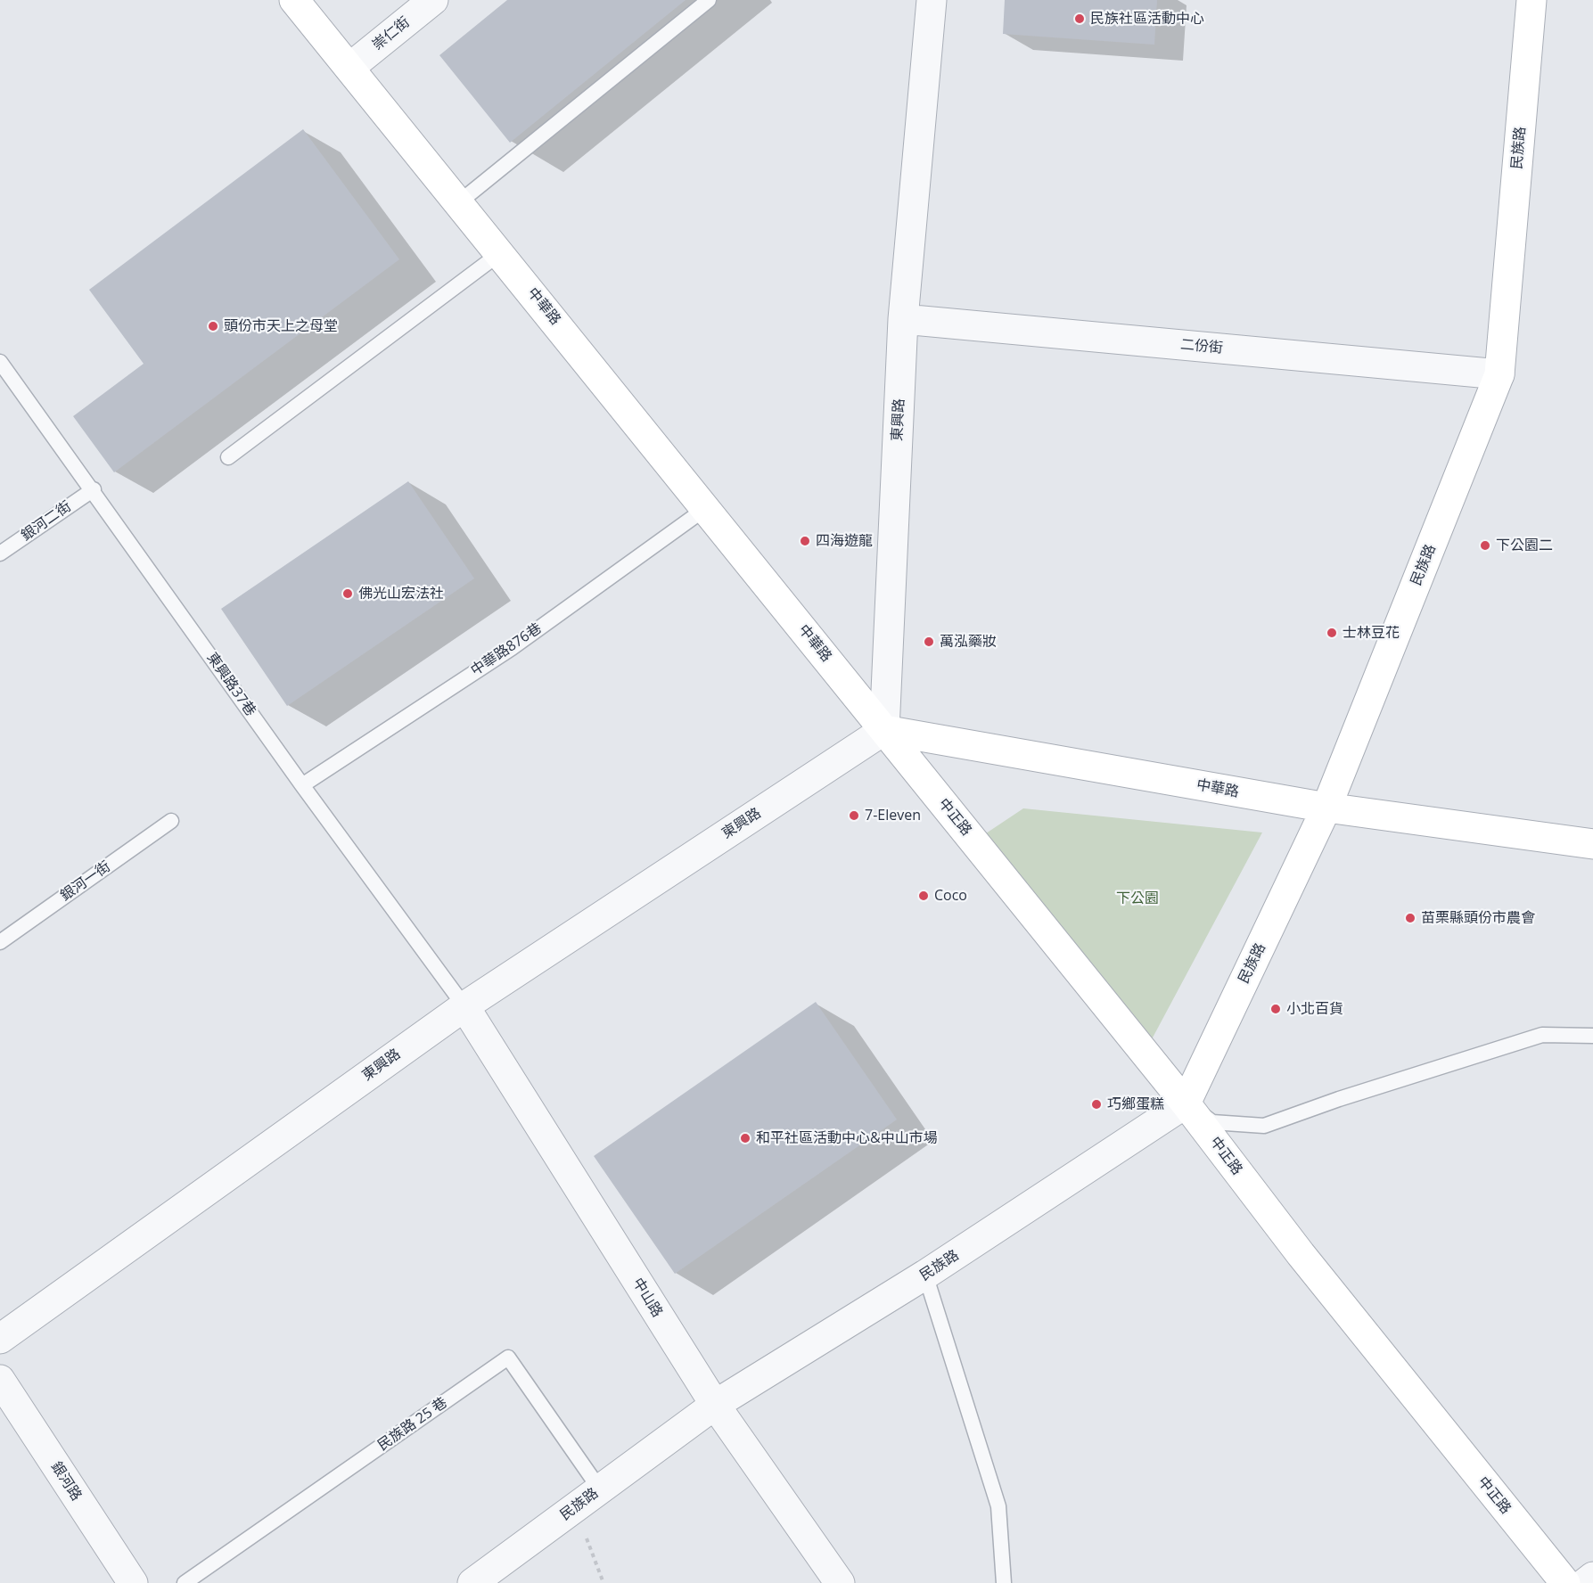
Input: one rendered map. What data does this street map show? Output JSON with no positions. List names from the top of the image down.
{
  "streets": {
    "street": [
      "崇仁街",
      "民族路",
      "中華路",
      "二份街",
      "東興路",
      "中正路",
      "中山路",
      "銀河路"
    ],
    "lane": [
      "銀河二街",
      "中華路876巷",
      "東興路37巷",
      "銀河一街",
      "民族路 25 巷"
    ]
  },
  "crossings": [
    ["崇仁街", "中華路"],
    ["民族路", "中華路"],
    ["民族路", "二份街"],
    ["民族路", "中正路"],
    ["民族路", "中山路"],
    ["民族路", "民族路 25 巷"],
    ["中華路", "東興路"],
    ["中華路", "中華路876巷"],
    ["中華路", "中正路"],
    ["二份街", "東興路"],
    ["東興路", "東興路37巷"],
    ["東興路", "中正路"],
    ["東興路", "中山路"],
    ["銀河二街", "東興路37巷"],
    ["中華路876巷", "東興路37巷"],
    ["東興路37巷", "中山路"]
  ],
  "parks": ["下公園"],
  "places": [
    "民族社區活動中心",
    "頭份市天上之母堂",
    "四海遊龍",
    "下公園二",
    "佛光山宏法社",
    "士林豆花",
    "萬泓藥妝",
    "7-Eleven",
    "Coco",
    "苗栗縣頭份市農會",
    "小北百貨",
    "巧鄉蛋糕",
    "和平社區活動中心&中山市場"
  ]
}
